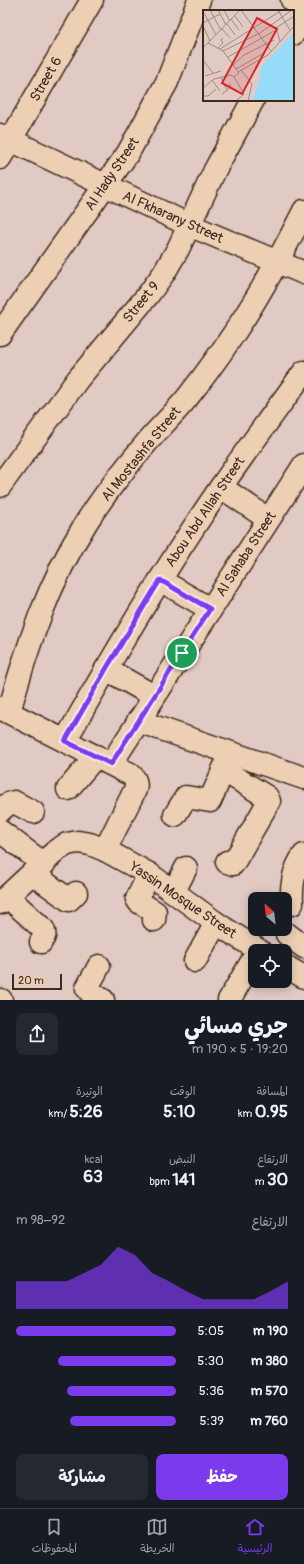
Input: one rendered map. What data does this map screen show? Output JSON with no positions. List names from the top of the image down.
{
  "streets": {
    "street": [
      "Street 6",
      "Al Hady Street",
      "Al Fkharany Street",
      "Street 9",
      "Al Mostashfa Street",
      "Abou Abd Allah Street",
      "Al Sahaba Street",
      "Yassin Mosque Street"
    ]
  },
  "crossings": [
    ["Street 6", "Al Fkharany Street"],
    ["Al Hady Street", "Al Fkharany Street"],
    ["Al Fkharany Street", "Street 9"],
    ["Al Fkharany Street", "Al Mostashfa Street"]
  ],
  "scale_bar": "20 m",
  "north": "top left",
  "page": {
    "scale": "20 m",
    "heading": ["جري مسائي", "19:20 · 5 × 190 m"],
    "stats": [
      ["المسافة", "0.95 km"],
      ["الوقت", "5:10"],
      ["الوتيرة", "5:26 /km"],
      ["الارتفاع", "30 m"],
      ["النبض", "141 bpm"],
      ["kcal", "63"]
    ],
    "chart": ["الارتفاع", "92–98 m"],
    "list": [
      {
        "name": "190 m",
        "note": "5:05"
      },
      {
        "name": "380 m",
        "note": "5:30"
      },
      {
        "name": "570 m",
        "note": "5:36"
      },
      {
        "name": "760 m",
        "note": "5:39"
      }
    ],
    "buttons": ["حفظ", "مشاركة"],
    "tabs": ["الرئيسية", "الخريطة", "المحفوظات"]
  }
}
